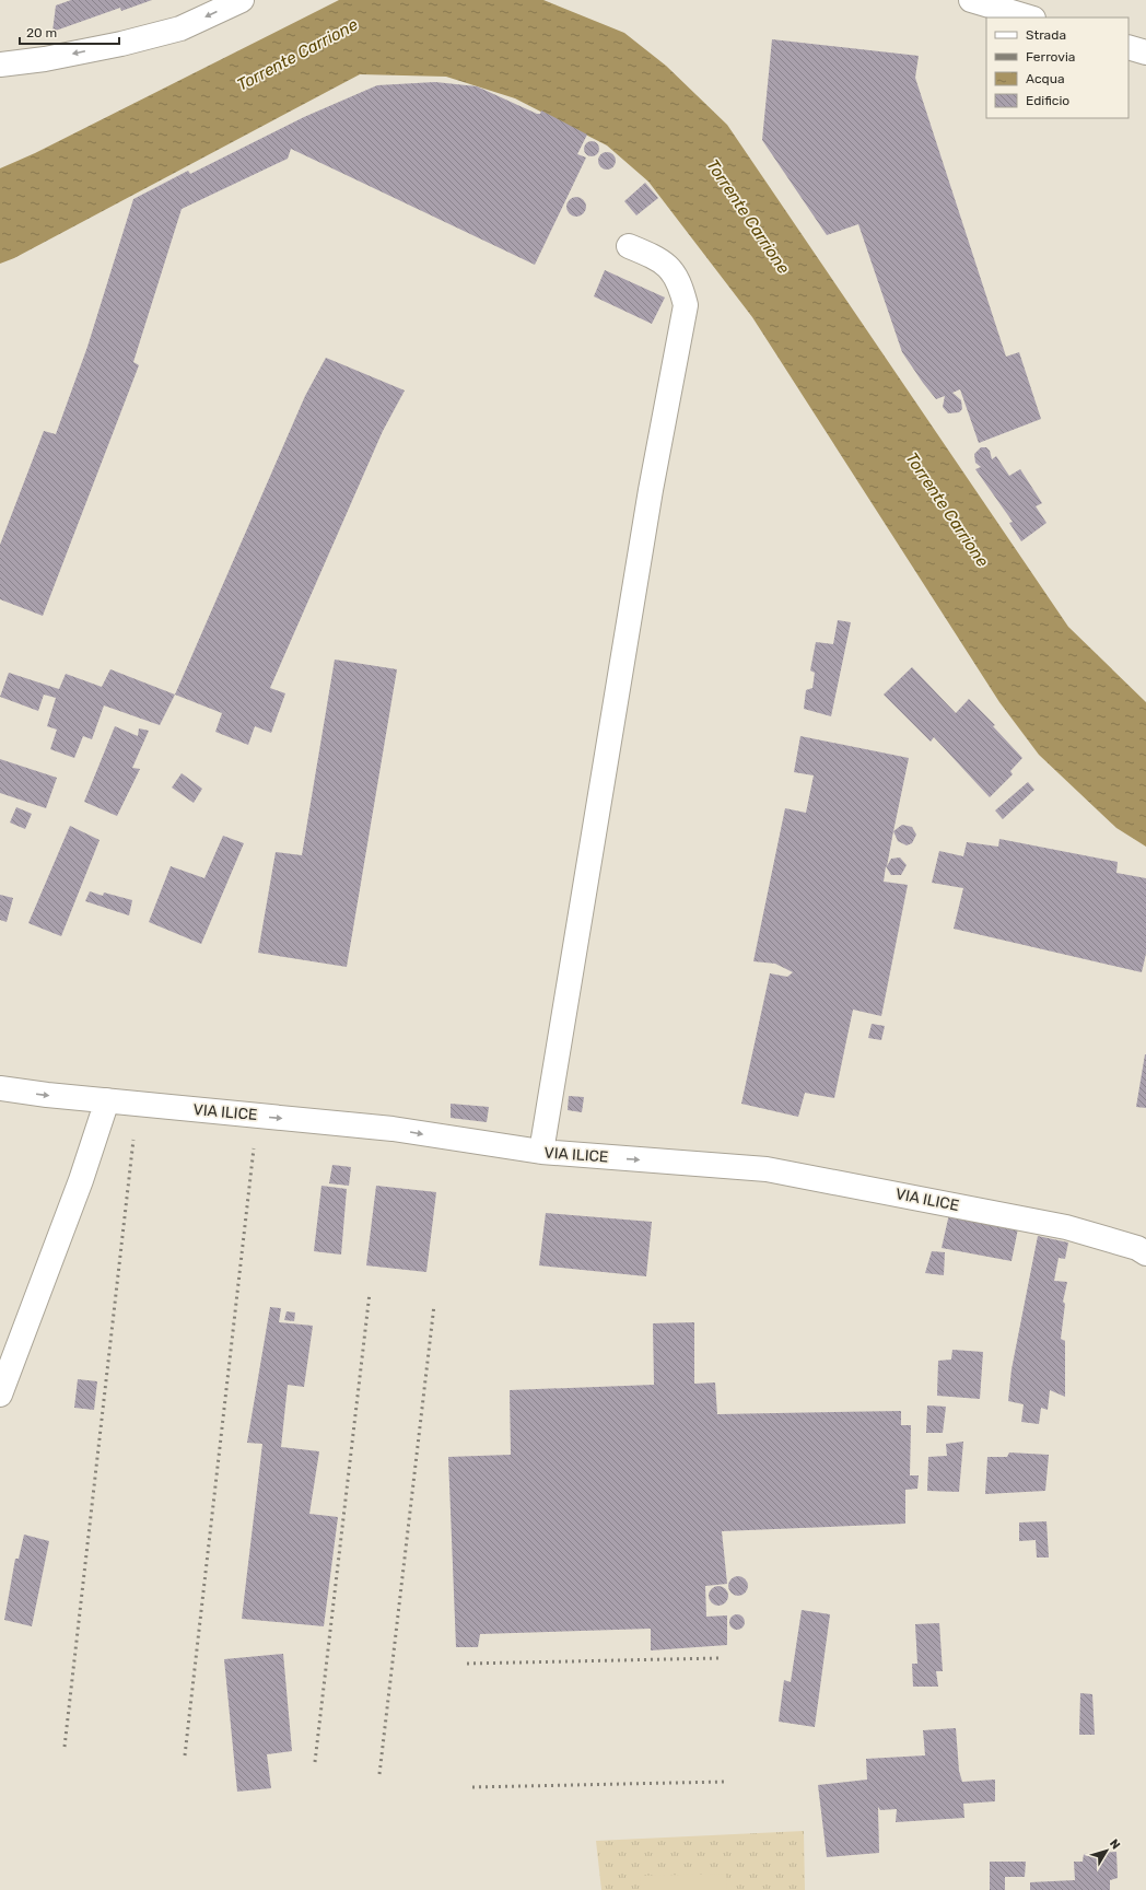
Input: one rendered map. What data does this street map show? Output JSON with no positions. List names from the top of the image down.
{
  "streets": {
    "street": ["VIA ILICE"]
  },
  "one_way": ["VIA ILICE"],
  "water": ["Torrente Carrione"],
  "legend": [
    "Strada",
    "Ferrovia",
    "Acqua",
    "Edificio"
  ],
  "scale_bar": "20 m",
  "north": "top right"
}
